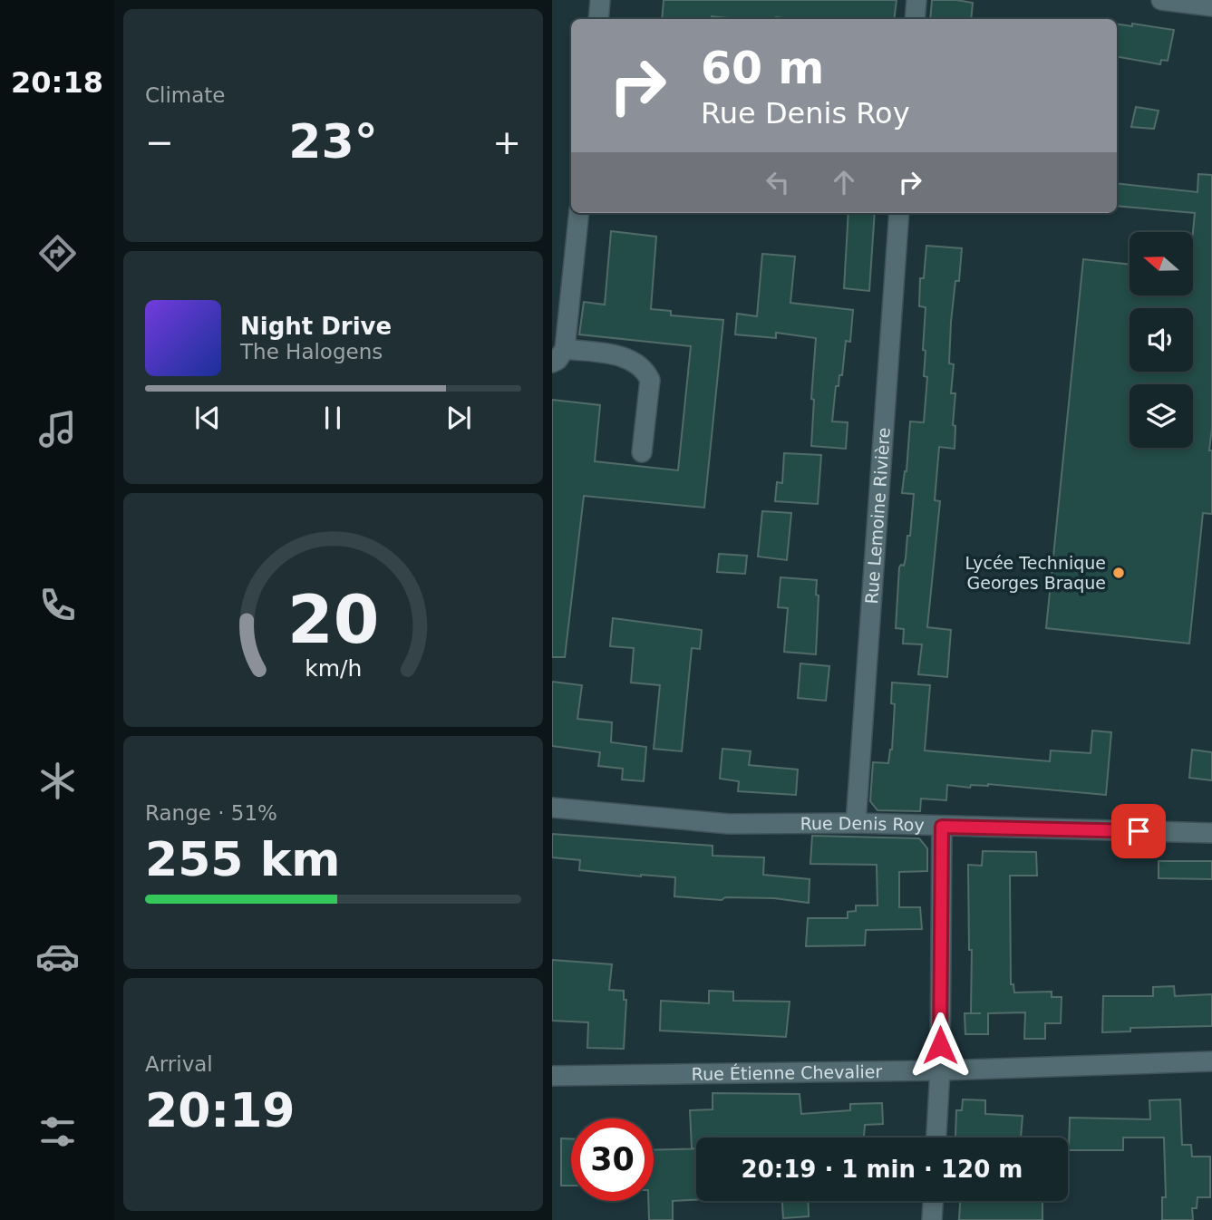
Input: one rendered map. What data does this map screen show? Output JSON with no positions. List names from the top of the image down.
{
  "streets": {
    "street": ["Rue Lemoine Rivière", "Rue Denis Roy", "Rue Étienne Chevalier"]
  },
  "crossings": [
    ["Rue Lemoine Rivière", "Rue Denis Roy"]
  ],
  "places": ["Lycée Technique Georges Braque"],
  "north": "left",
  "page": {
    "tabs": "20:18",
    "tile": [
      "Climate",
      ["Range · 51%", "255 km"],
      ["Arrival", "20:19"]
    ],
    "turn": ["60 m", "Rue Denis Roy"],
    "heat": ["−", "23°", "+"],
    "song": ["Night Drive", "The Halogens"],
    "limit": "30",
    "trip": "20:19 · 1 min · 120 m",
    "gauge": ["20", "km/h"]
  }
}
